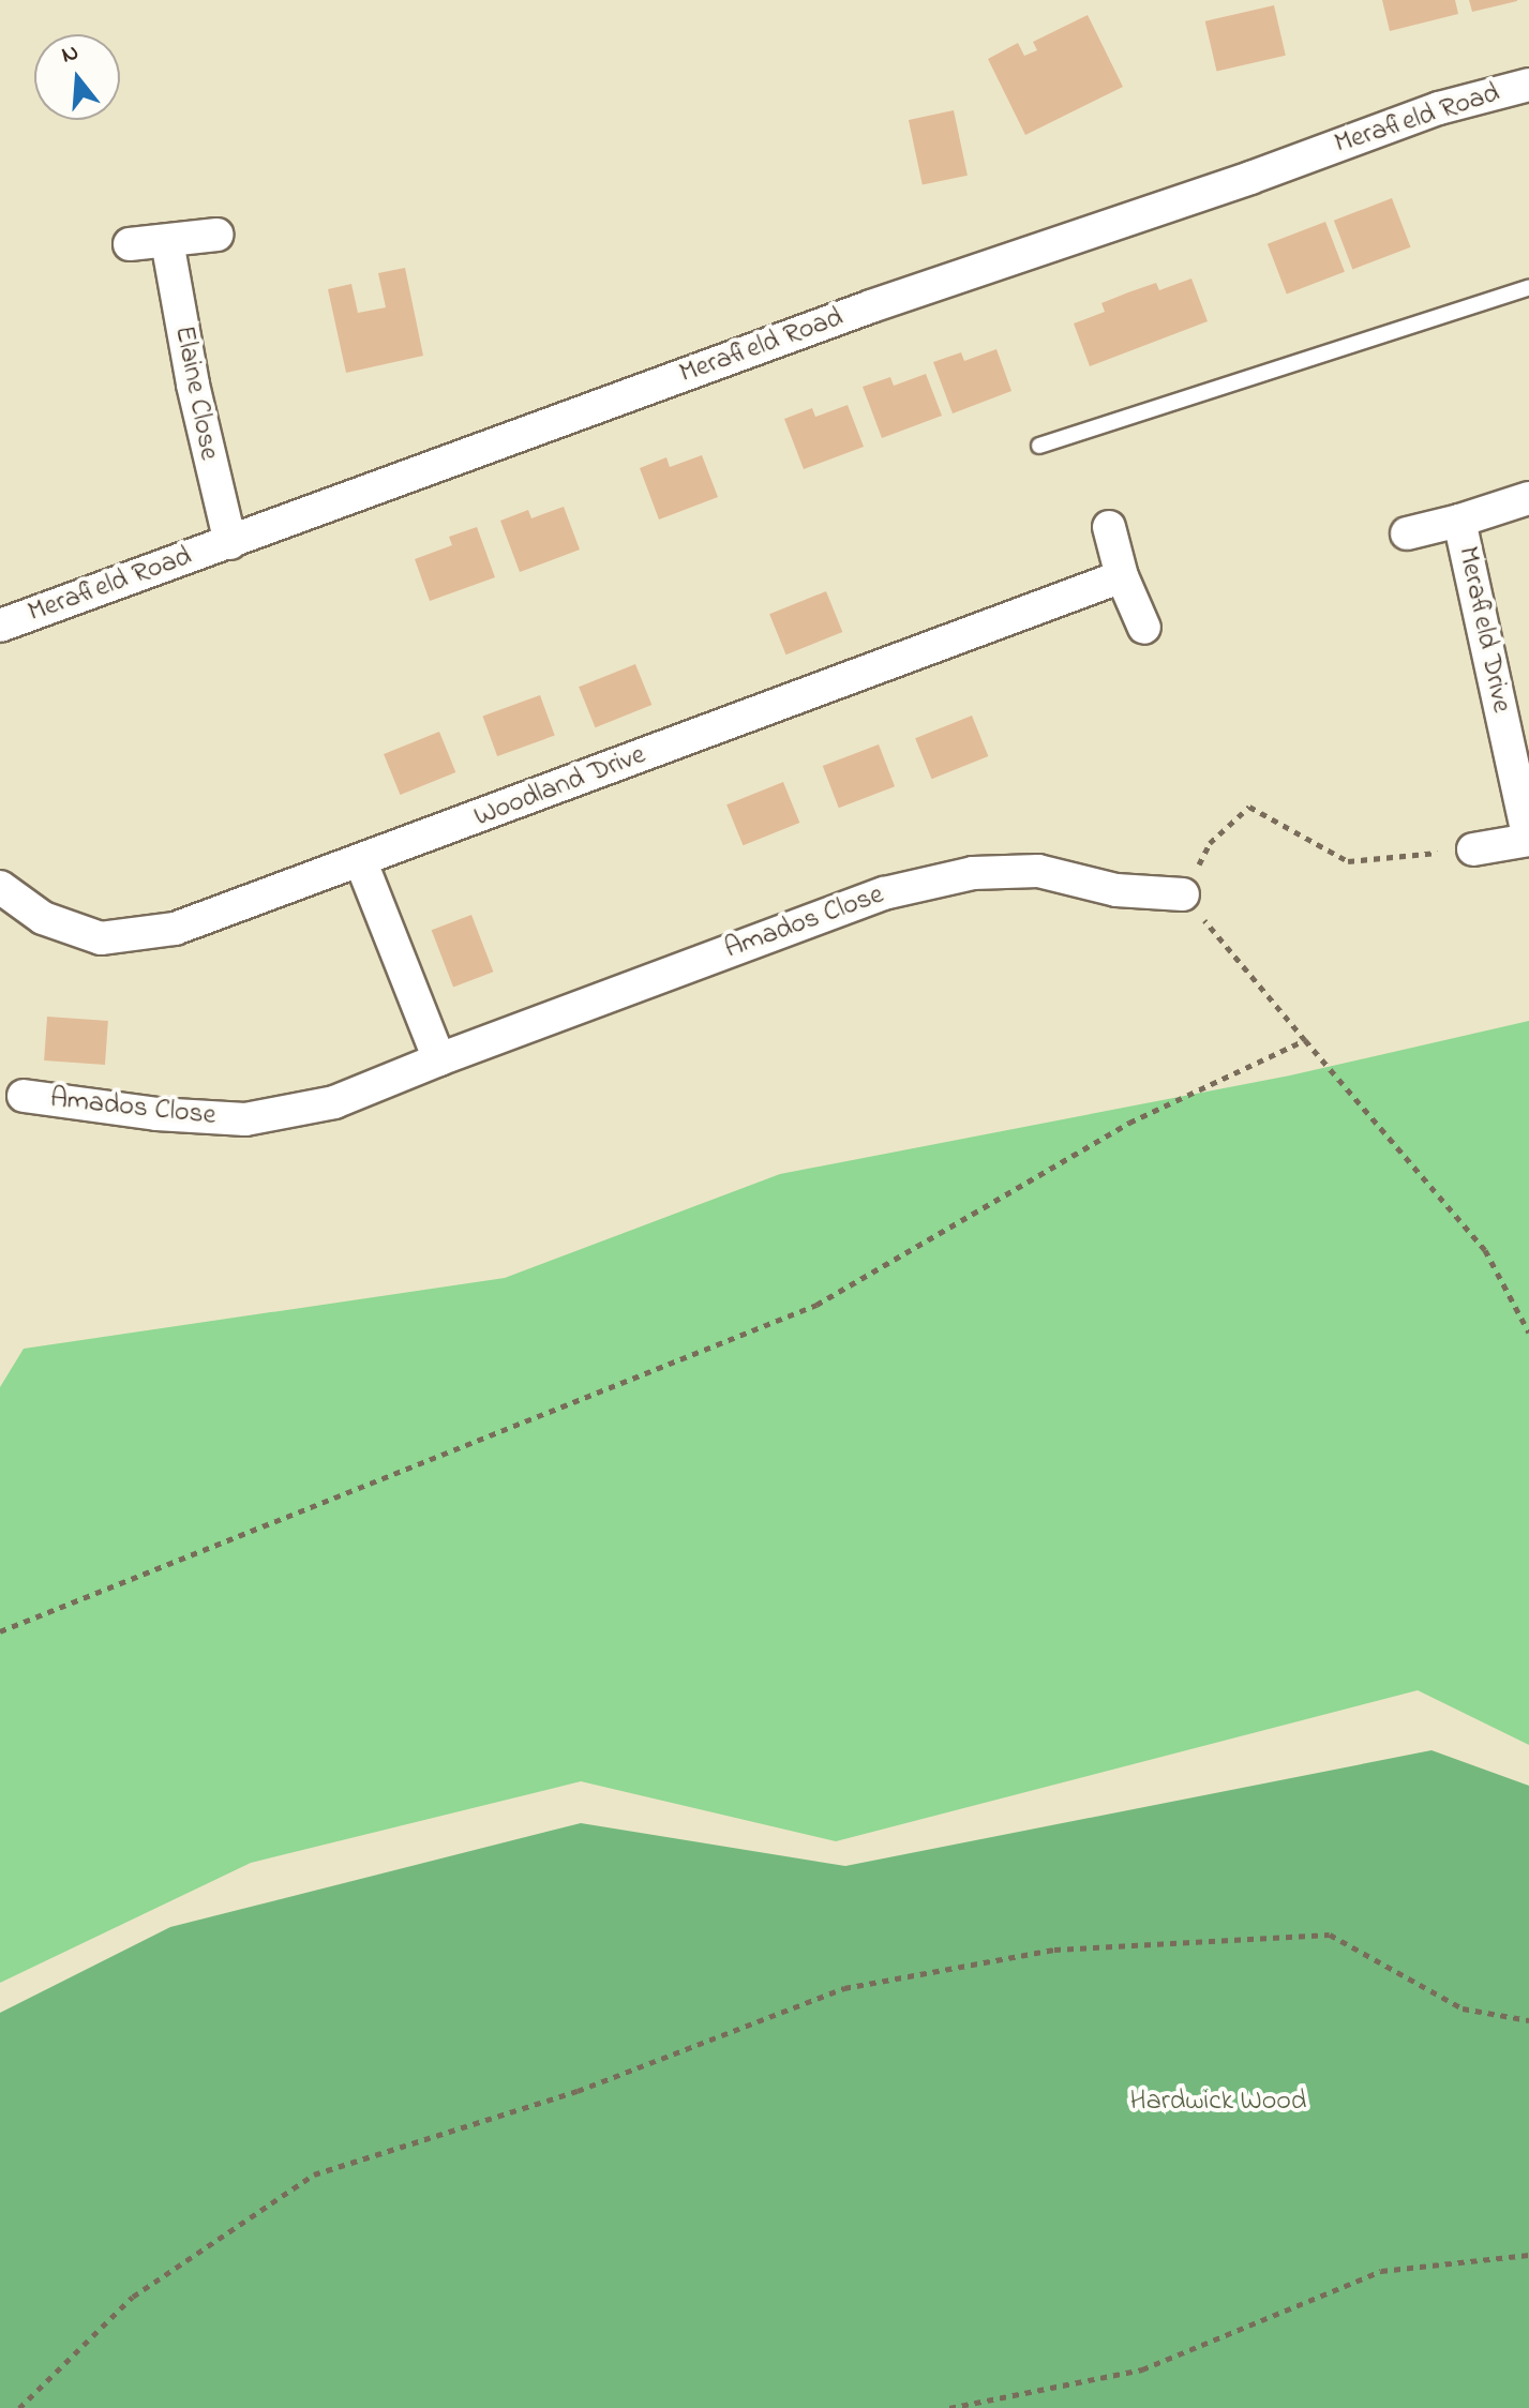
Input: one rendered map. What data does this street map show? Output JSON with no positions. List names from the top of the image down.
{
  "streets": {
    "street": [
      "Merafield Road",
      "Elaine Close",
      "Merafield Drive",
      "Woodland Drive",
      "Amados Close"
    ]
  },
  "crossings": [
    ["Merafield Road", "Elaine Close"]
  ],
  "parks": ["Hardwick Wood"],
  "north": "top"
}
